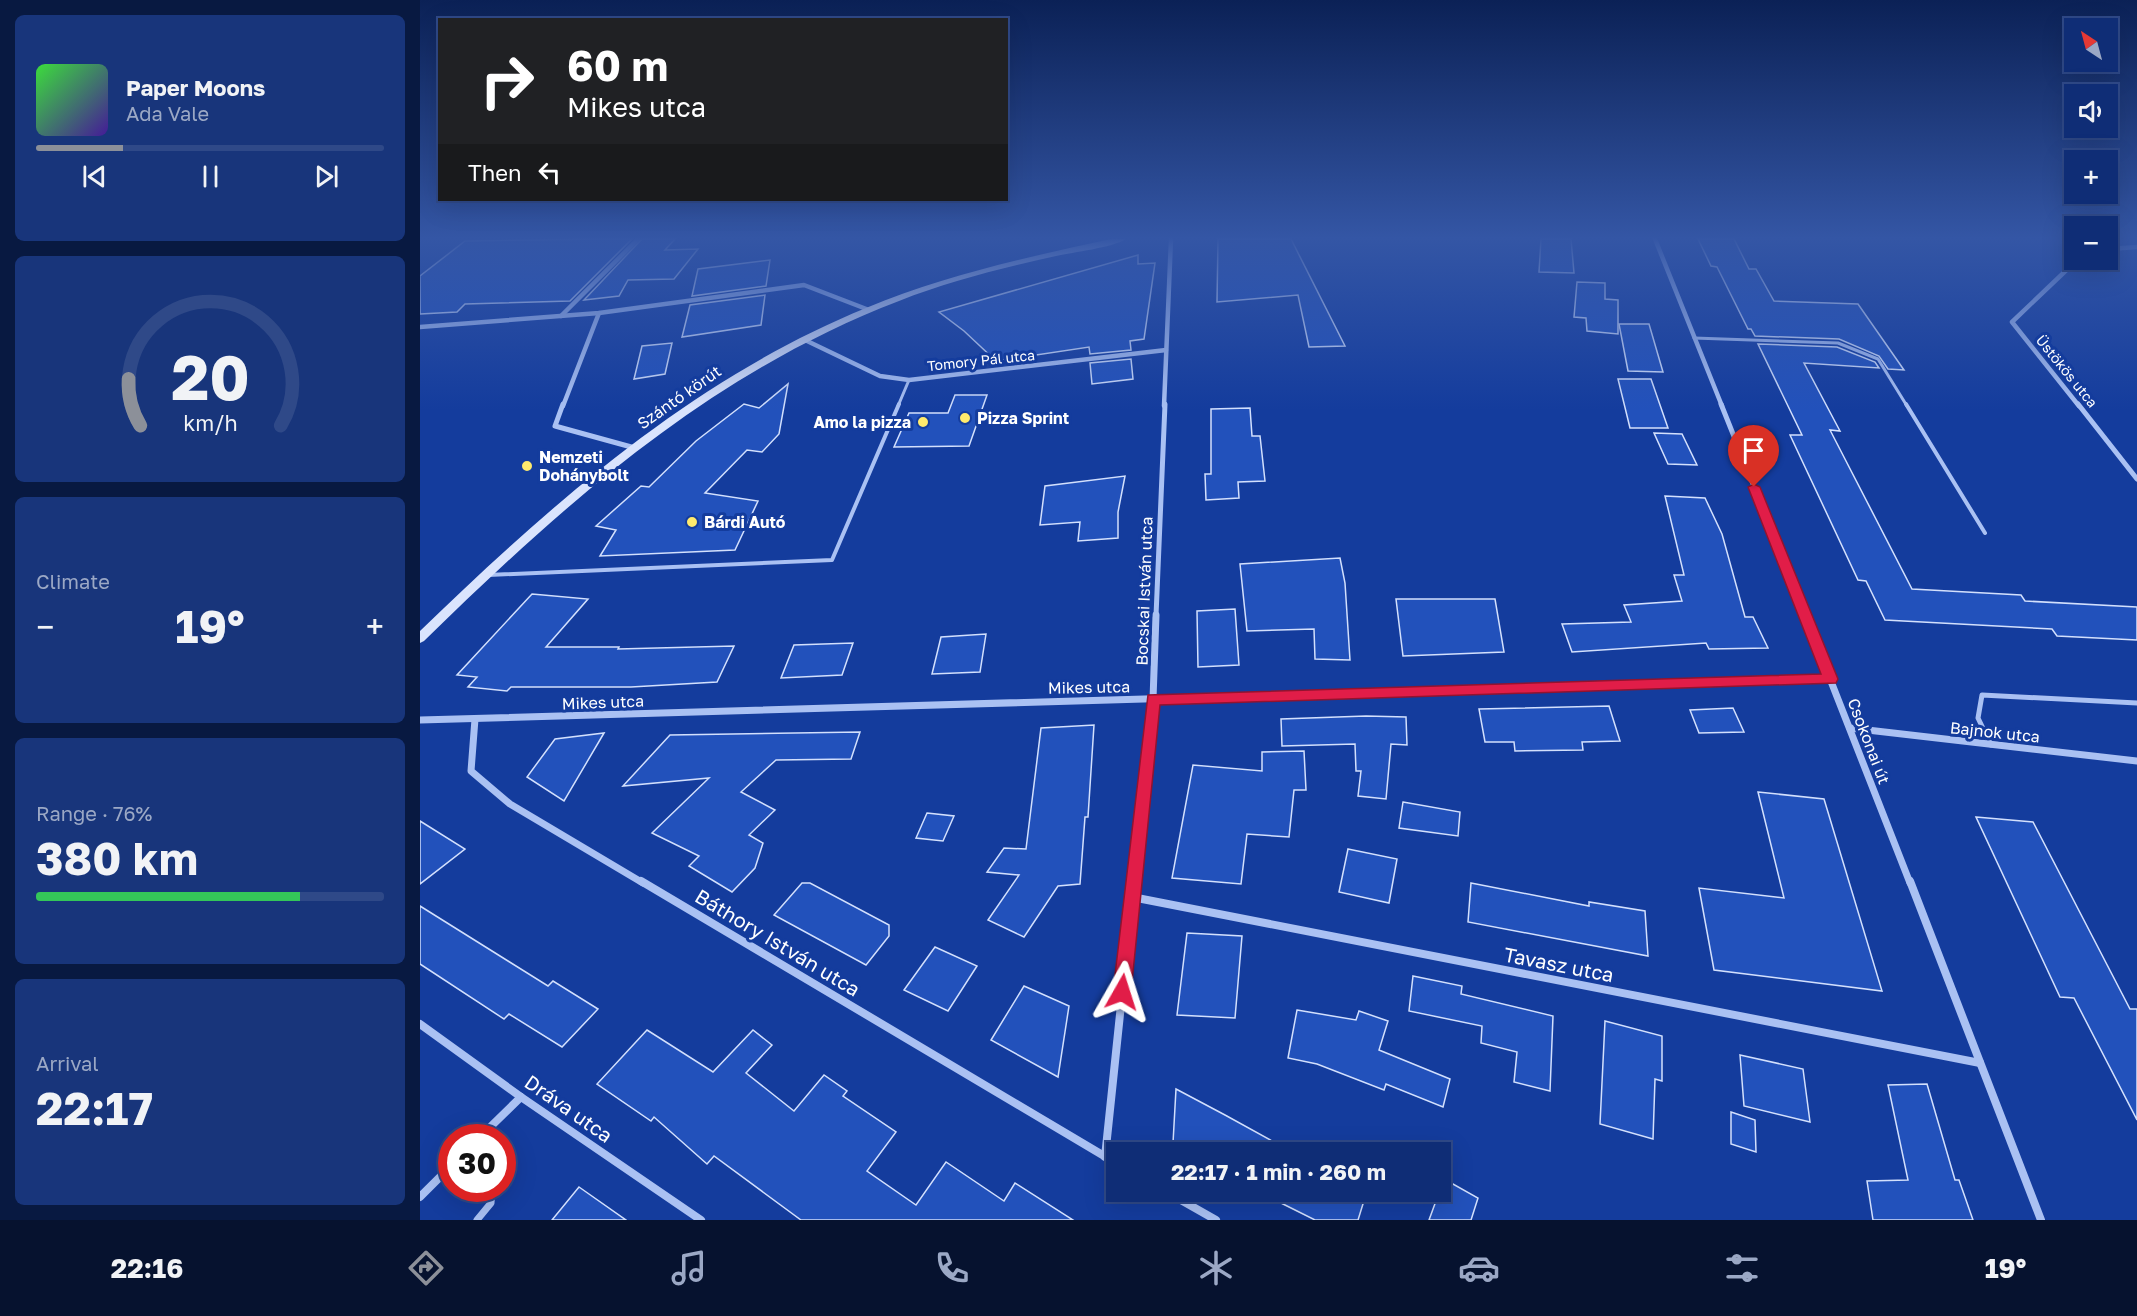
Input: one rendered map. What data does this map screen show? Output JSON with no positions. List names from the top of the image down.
{
  "streets": {
    "street": [
      "Tomory Pál utca",
      "Üstökös utca",
      "Szántó körút",
      "Bocskai István utca",
      "Mikes utca",
      "Bajnok utca",
      "Csokonai út",
      "Báthory István utca",
      "Tavasz utca",
      "Dráva utca"
    ]
  },
  "crossings": [
    ["Tomory Pál utca", "Szántó körút"],
    ["Tomory Pál utca", "Bocskai István utca"],
    ["Bocskai István utca", "Mikes utca"],
    ["Bocskai István utca", "Báthory István utca"],
    ["Bocskai István utca", "Tavasz utca"],
    ["Mikes utca", "Csokonai út"],
    ["Mikes utca", "Báthory István utca"],
    ["Bajnok utca", "Csokonai út"],
    ["Csokonai út", "Tavasz utca"]
  ],
  "places": [
    "Pizza Sprint",
    "Amo la pizza",
    "Nemzeti Dohánybolt",
    "Bárdi Autó"
  ],
  "north": "top left",
  "page": {
    "map_buttons": ["+", "−"],
    "turn": ["60 m", "Mikes utca"],
    "song": ["Paper Moons", "Ada Vale"],
    "then": "Then",
    "tile": [
      "Climate",
      ["Range · 76%", "380 km"],
      ["Arrival", "22:17"]
    ],
    "heat": ["−", "19°", "+"],
    "limit": "30",
    "trip": "22:17 · 1 min · 260 m",
    "tabs": ["22:16", "19°"],
    "gauge": ["20", "km/h"]
  }
}
